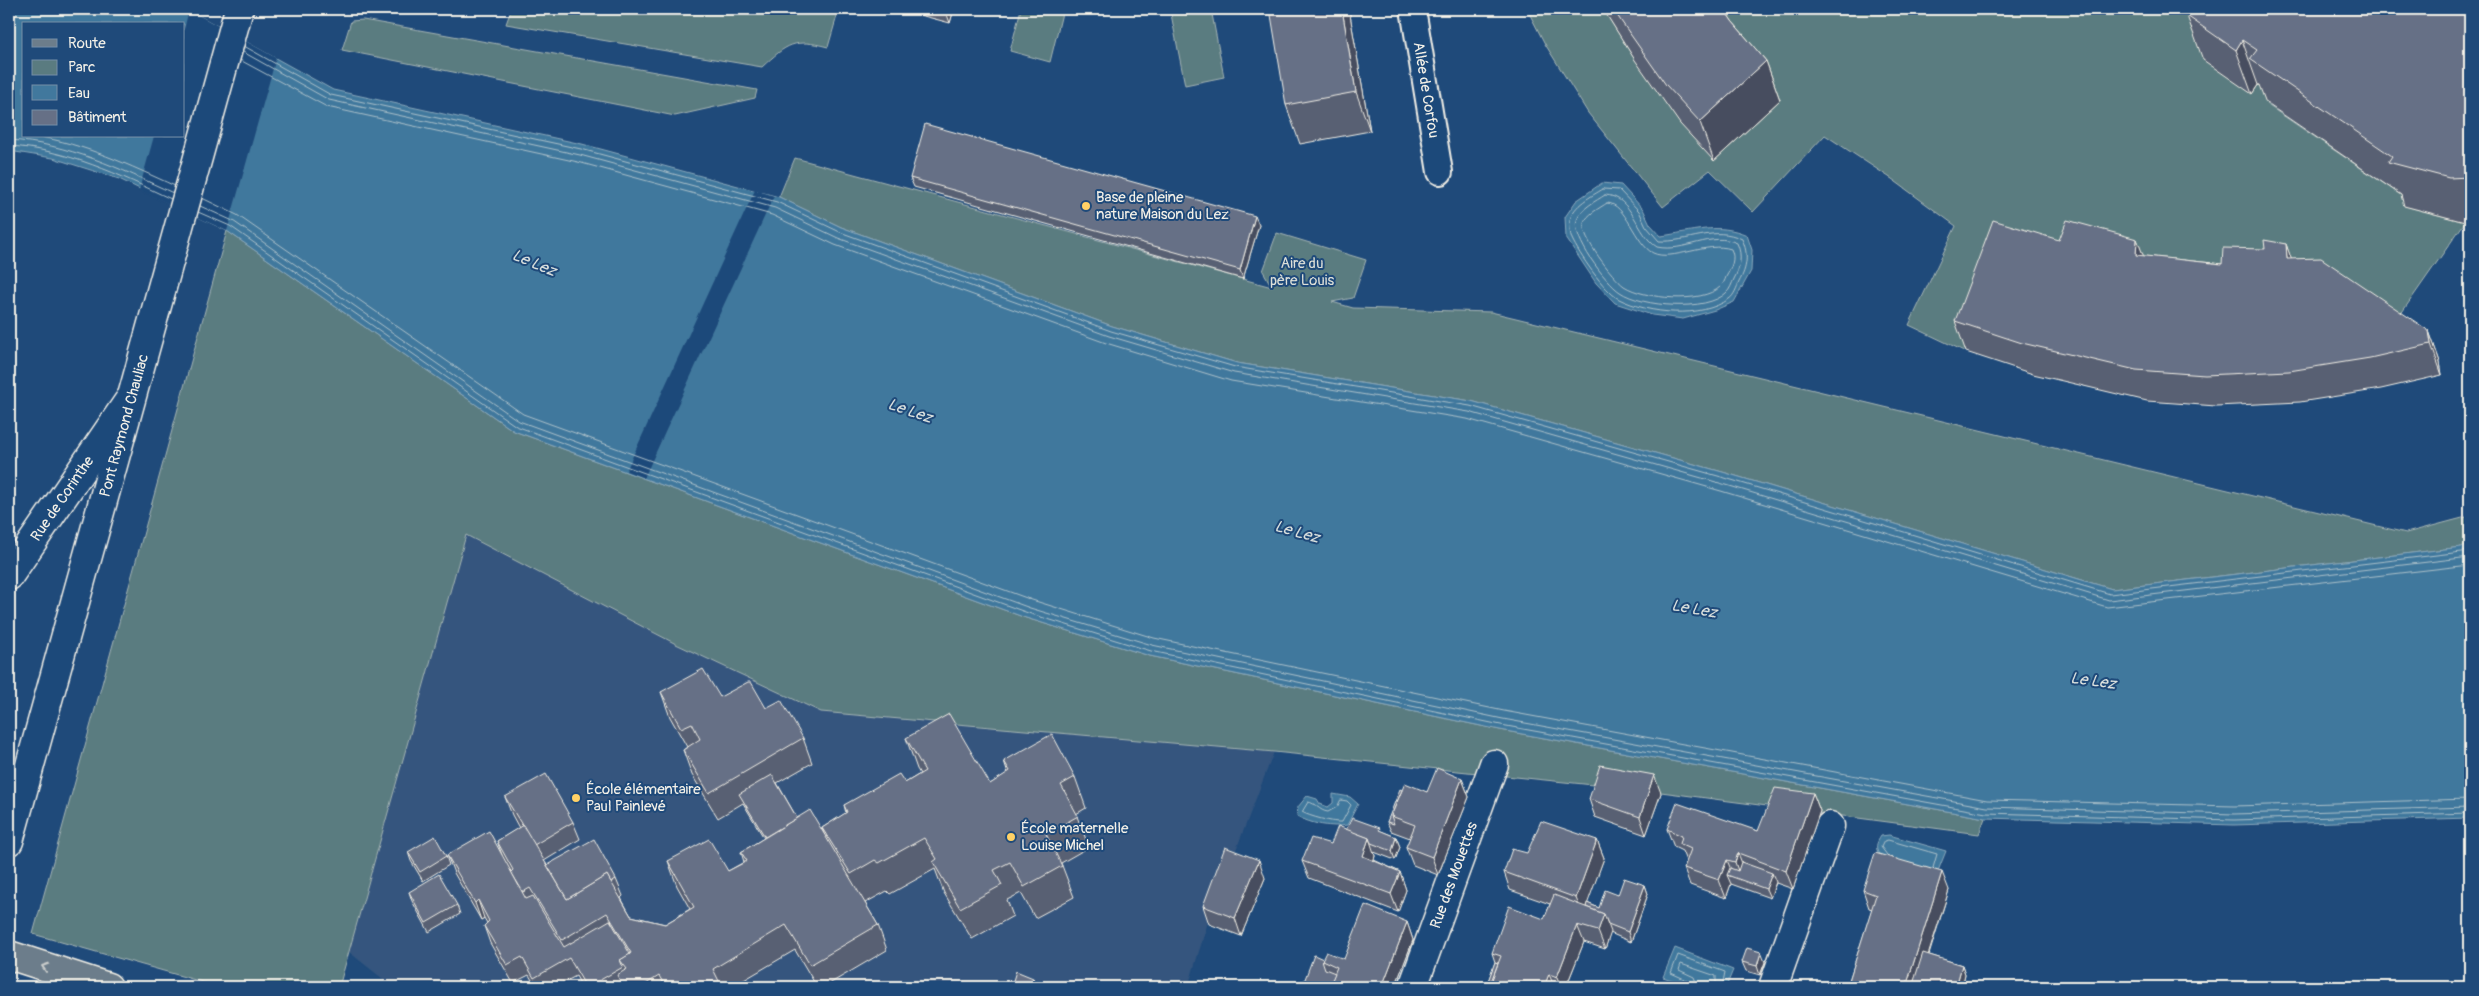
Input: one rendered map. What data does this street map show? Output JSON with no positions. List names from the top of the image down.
{
  "streets": {
    "main road": ["Pont Raymond Chauliac", "Rue de Corinthe", "Rue des Mouettes"],
    "lane": ["Allée de Corfou"]
  },
  "crossings": [
    ["Pont Raymond Chauliac", "Rue de Corinthe"]
  ],
  "water": ["Le Lez"],
  "parks": ["Aire du père Louis"],
  "places": ["Base de pleine nature Maison du Lez", "École élémentaire Paul Painlevé", "École maternelle Louise Michel"],
  "legend": [
    "Route",
    "Parc",
    "Eau",
    "Bâtiment"
  ]
}
